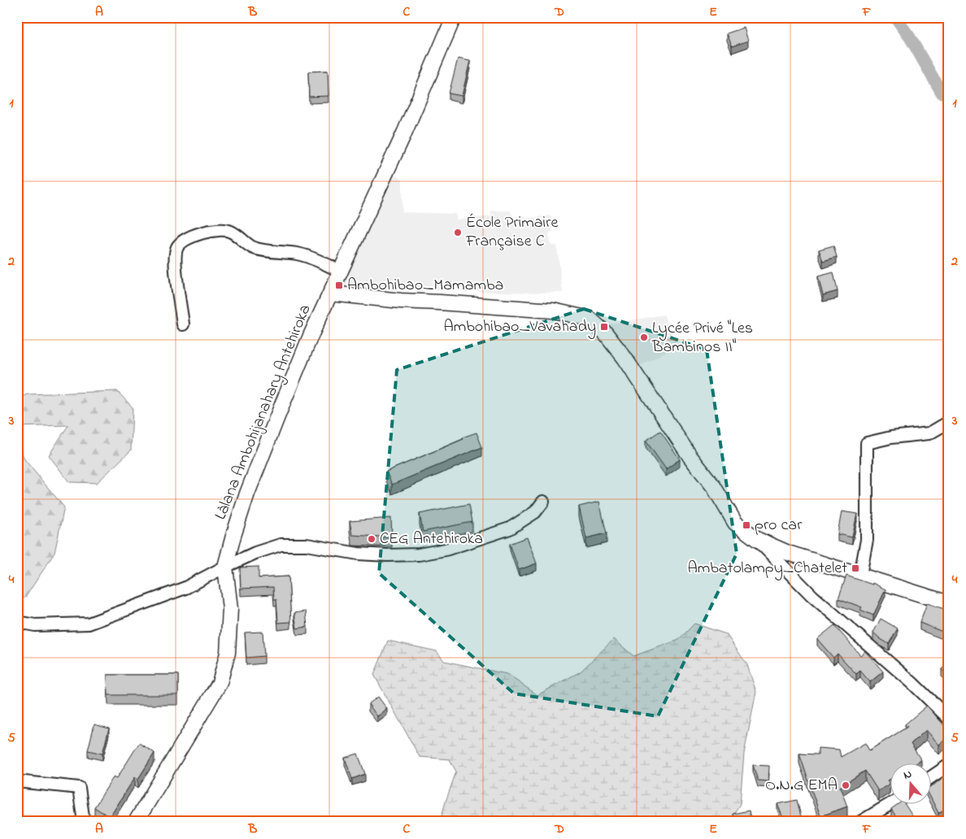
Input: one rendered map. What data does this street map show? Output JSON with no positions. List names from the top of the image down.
{
  "streets": {
    "street": ["Làlana Ambohijanahary Antehiroka"]
  },
  "places": {
    "other": [
      "École Primaire Française C",
      "Lycée Privé \"Les Bambinos II\"",
      "CEG Antehiroka",
      "O.N.G EMA"
    ],
    "transit": [
      "Ambohibao_Mamamba",
      "Ambohibao_Vavahady",
      "pro car",
      "Ambatolampy_Chatelet"
    ]
  },
  "north": "top",
  "grid": {
    "columns": [
      "A",
      "B",
      "C",
      "D",
      "E",
      "F"
    ],
    "rows": [
      "1",
      "2",
      "3",
      "4",
      "5"
    ]
  }
}
